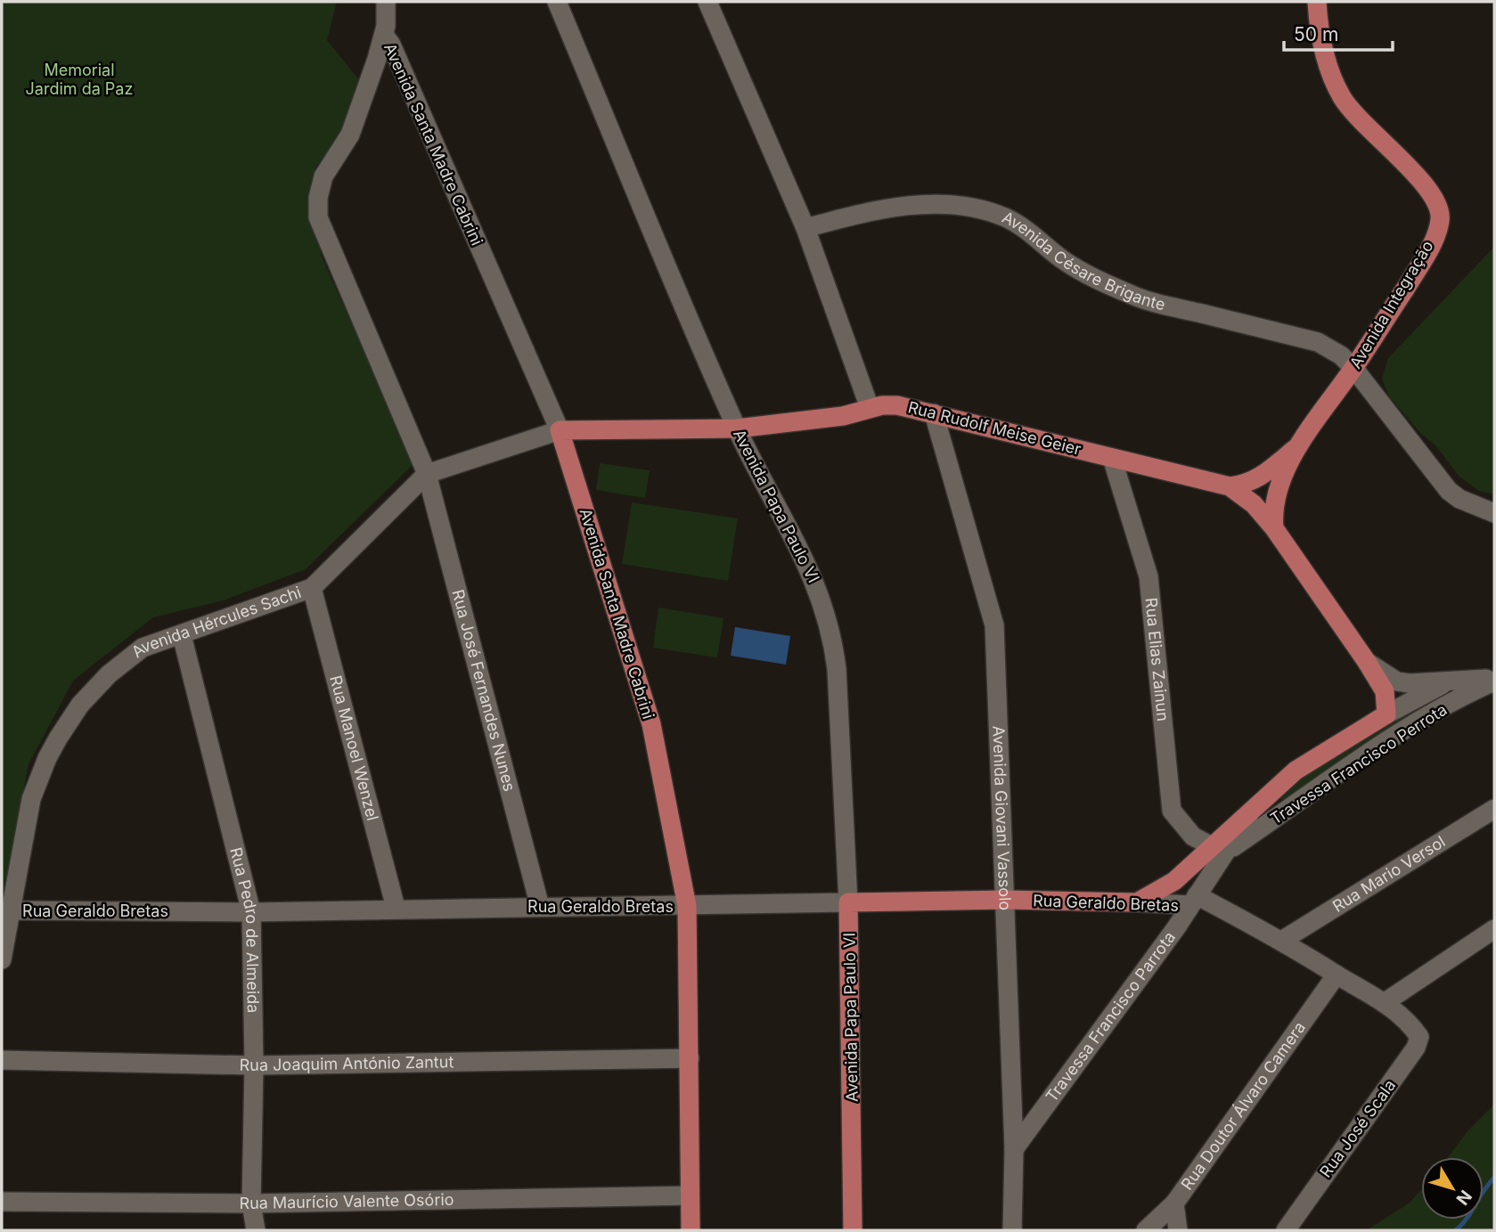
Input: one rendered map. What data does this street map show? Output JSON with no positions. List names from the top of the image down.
{
  "streets": {
    "main road": [
      "Avenida Santa Madre Cabrini",
      "Avenida Integração",
      "Rua Rudolf Meise Geier",
      "Avenida Papa Paulo VI",
      "Travessa Francisco Perrota",
      "Rua Geraldo Bretas"
    ],
    "street": [
      "Avenida Césare Brigante",
      "Avenida Hércules Sachi",
      "Rua Elias Zainun",
      "Rua José Fernandes Nunes",
      "Rua Manoel Wenzel",
      "Avenida Giovani Vassolo",
      "Rua Mario Versol",
      "Rua Pedro de Almeida",
      "Travessa Francisco Parrota",
      "Rua Joaquim António Zantut",
      "Rua Doutor Álvaro Camera",
      "Rua José Scala",
      "Rua Maurício Valente Osório"
    ]
  },
  "crossings": [
    ["Avenida Santa Madre Cabrini", "Rua Rudolf Meise Geier"],
    ["Avenida Santa Madre Cabrini", "Rua Geraldo Bretas"],
    ["Avenida Santa Madre Cabrini", "Rua Joaquim António Zantut"],
    ["Avenida Santa Madre Cabrini", "Rua Maurício Valente Osório"],
    ["Avenida Césare Brigante", "Avenida Integração"],
    ["Avenida Integração", "Rua Rudolf Meise Geier"],
    ["Rua Rudolf Meise Geier", "Avenida Papa Paulo VI"],
    ["Rua Rudolf Meise Geier", "Avenida Hércules Sachi"],
    ["Rua Rudolf Meise Geier", "Rua Elias Zainun"],
    ["Rua Rudolf Meise Geier", "Rua José Fernandes Nunes"],
    ["Rua Rudolf Meise Geier", "Avenida Giovani Vassolo"],
    ["Avenida Papa Paulo VI", "Rua Geraldo Bretas"],
    ["Avenida Hércules Sachi", "Rua José Fernandes Nunes"],
    ["Avenida Hércules Sachi", "Rua Manoel Wenzel"],
    ["Avenida Hércules Sachi", "Rua Geraldo Bretas"],
    ["Avenida Hércules Sachi", "Rua Pedro de Almeida"],
    ["Rua Elias Zainun", "Travessa Francisco Perrota"],
    ["Rua Elias Zainun", "Travessa Francisco Parrota"],
    ["Rua José Fernandes Nunes", "Rua Geraldo Bretas"],
    ["Rua Manoel Wenzel", "Rua Geraldo Bretas"],
    ["Travessa Francisco Perrota", "Rua Geraldo Bretas"],
    ["Travessa Francisco Perrota", "Travessa Francisco Parrota"],
    ["Avenida Giovani Vassolo", "Rua Geraldo Bretas"],
    ["Avenida Giovani Vassolo", "Travessa Francisco Parrota"],
    ["Rua Mario Versol", "Rua Geraldo Bretas"],
    ["Rua Geraldo Bretas", "Rua Pedro de Almeida"],
    ["Rua Geraldo Bretas", "Travessa Francisco Parrota"],
    ["Rua Geraldo Bretas", "Rua Doutor Álvaro Camera"],
    ["Rua Geraldo Bretas", "Rua José Scala"],
    ["Rua Pedro de Almeida", "Rua Joaquim António Zantut"],
    ["Rua Pedro de Almeida", "Rua Maurício Valente Osório"]
  ],
  "parks": ["Memorial Jardim da Paz"],
  "scale_bar": "50 m",
  "north": "bottom right"
}
